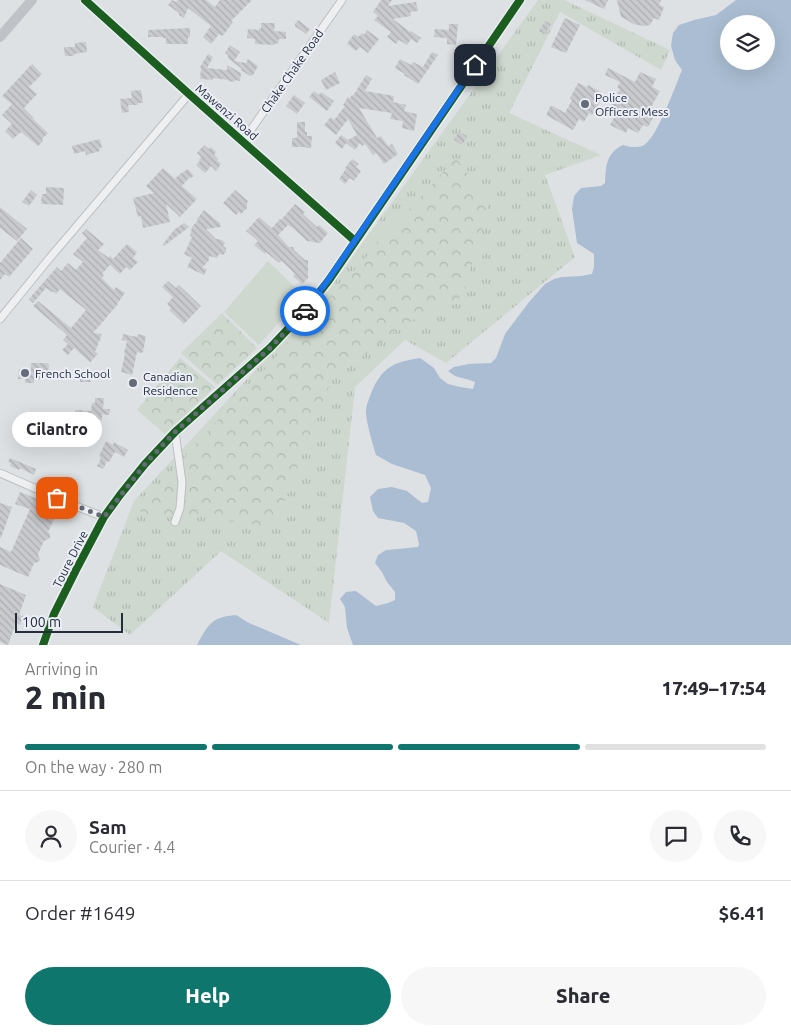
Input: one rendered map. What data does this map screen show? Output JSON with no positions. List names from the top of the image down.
{
  "streets": {
    "street": ["Chake Chake Road", "Mawenzi Road", "Toure Drive"]
  },
  "crossings": [
    ["Chake Chake Road", "Mawenzi Road"],
    ["Mawenzi Road", "Toure Drive"]
  ],
  "places": [
    "Police Officers Mess",
    "French School",
    "Canadian Residence",
    "Cilantro"
  ],
  "scale_bar": "100 m",
  "page": {
    "bubble": "Cilantro",
    "scale": "100 m",
    "heading": ["2 min", "Arriving in", "17:49–17:54"],
    "panel": [
      "Sam",
      "Courier · 4.4",
      "Order #1649",
      "$6.41"
    ],
    "bar": "On the way · 280 m",
    "buttons": ["Help", "Share"]
  }
}
